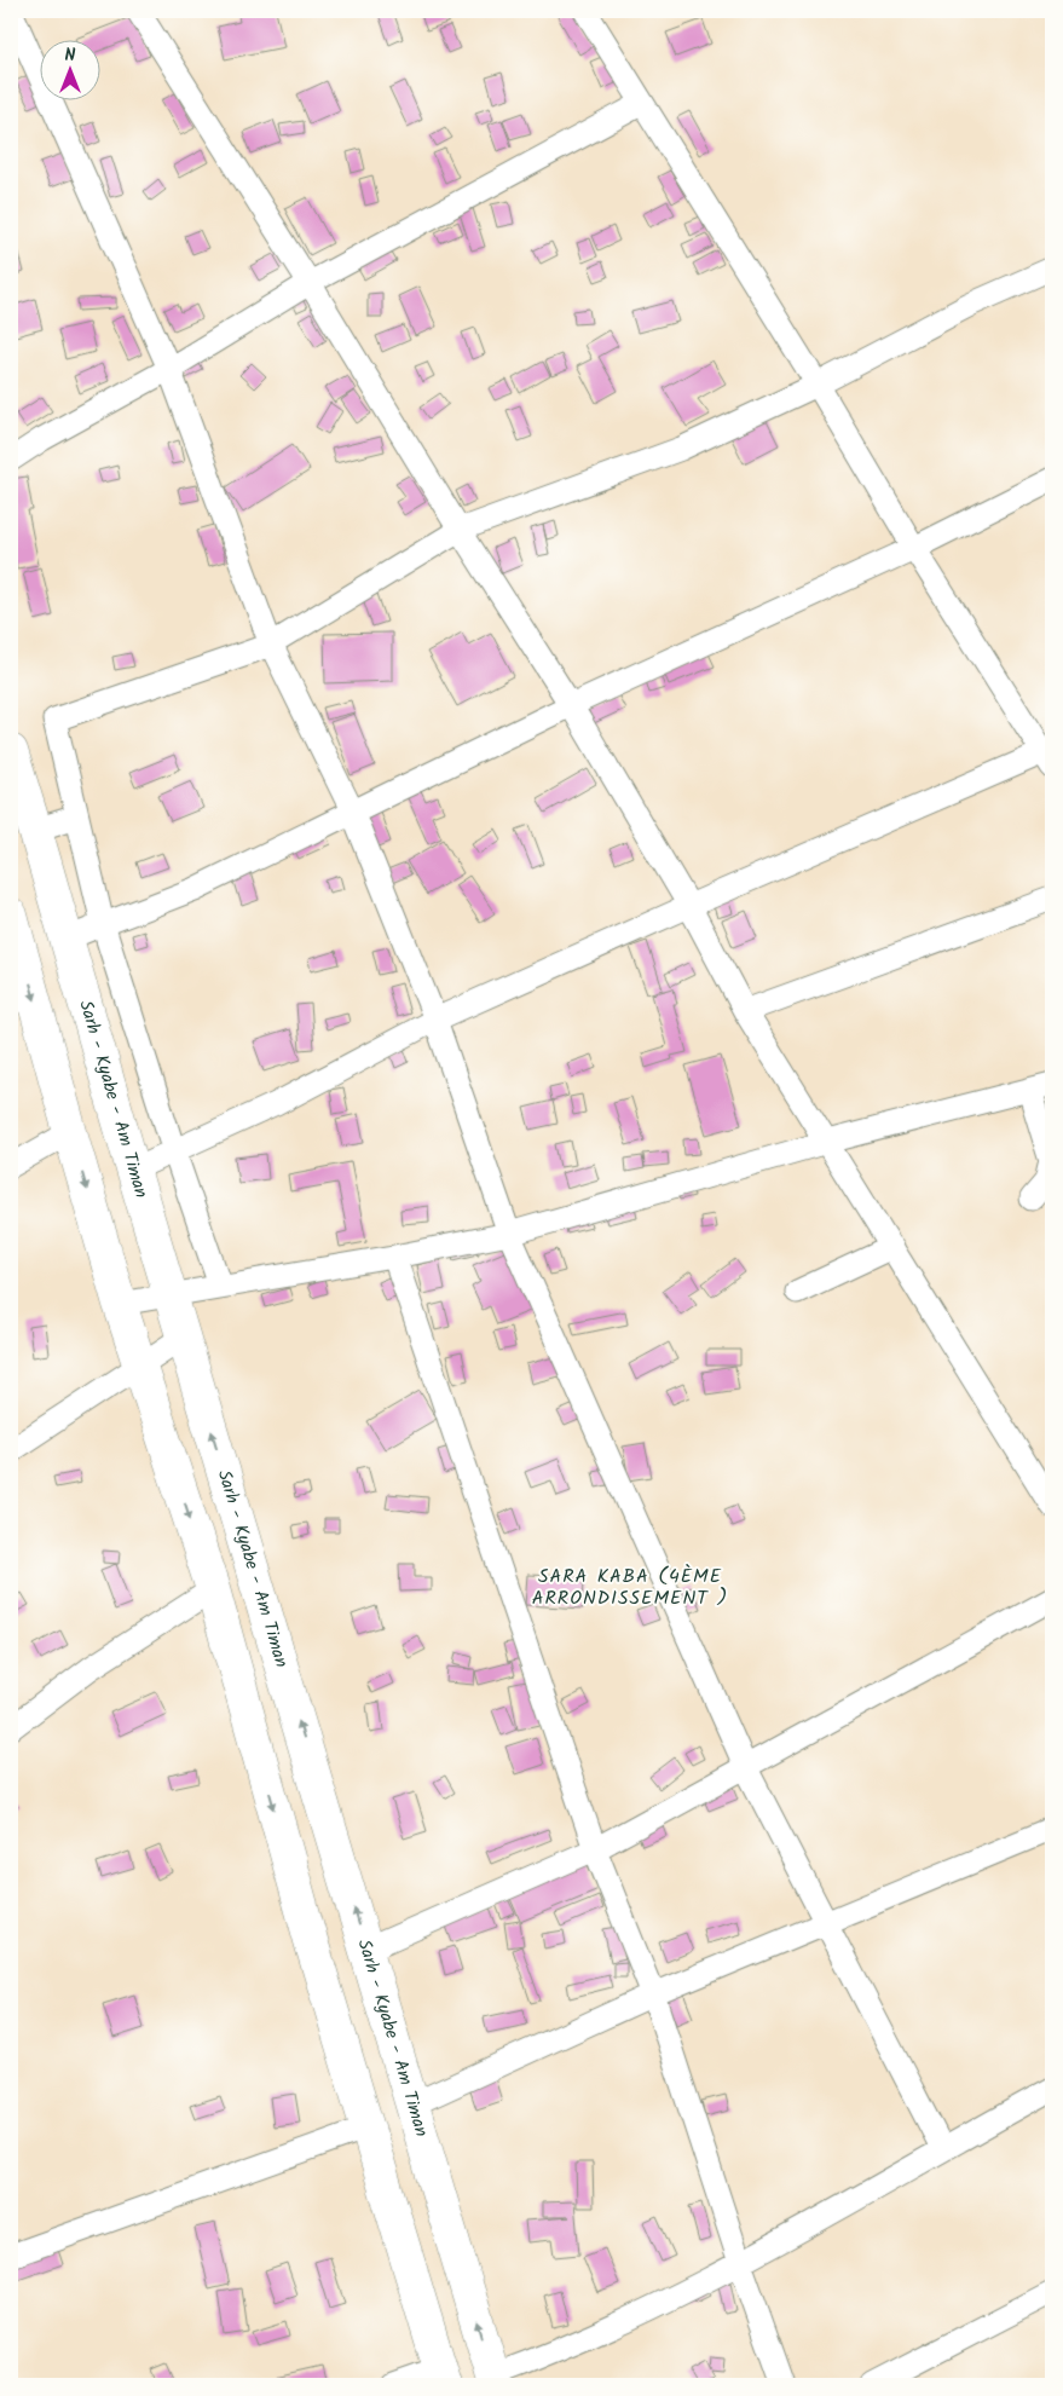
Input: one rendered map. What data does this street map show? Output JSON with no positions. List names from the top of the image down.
{
  "streets": {
    "highway": ["Sarh - Kyabe - Am Timan"]
  },
  "districts": ["SARA KABA (4ÈME ARRONDISSEMENT )"],
  "north": "top"
}
